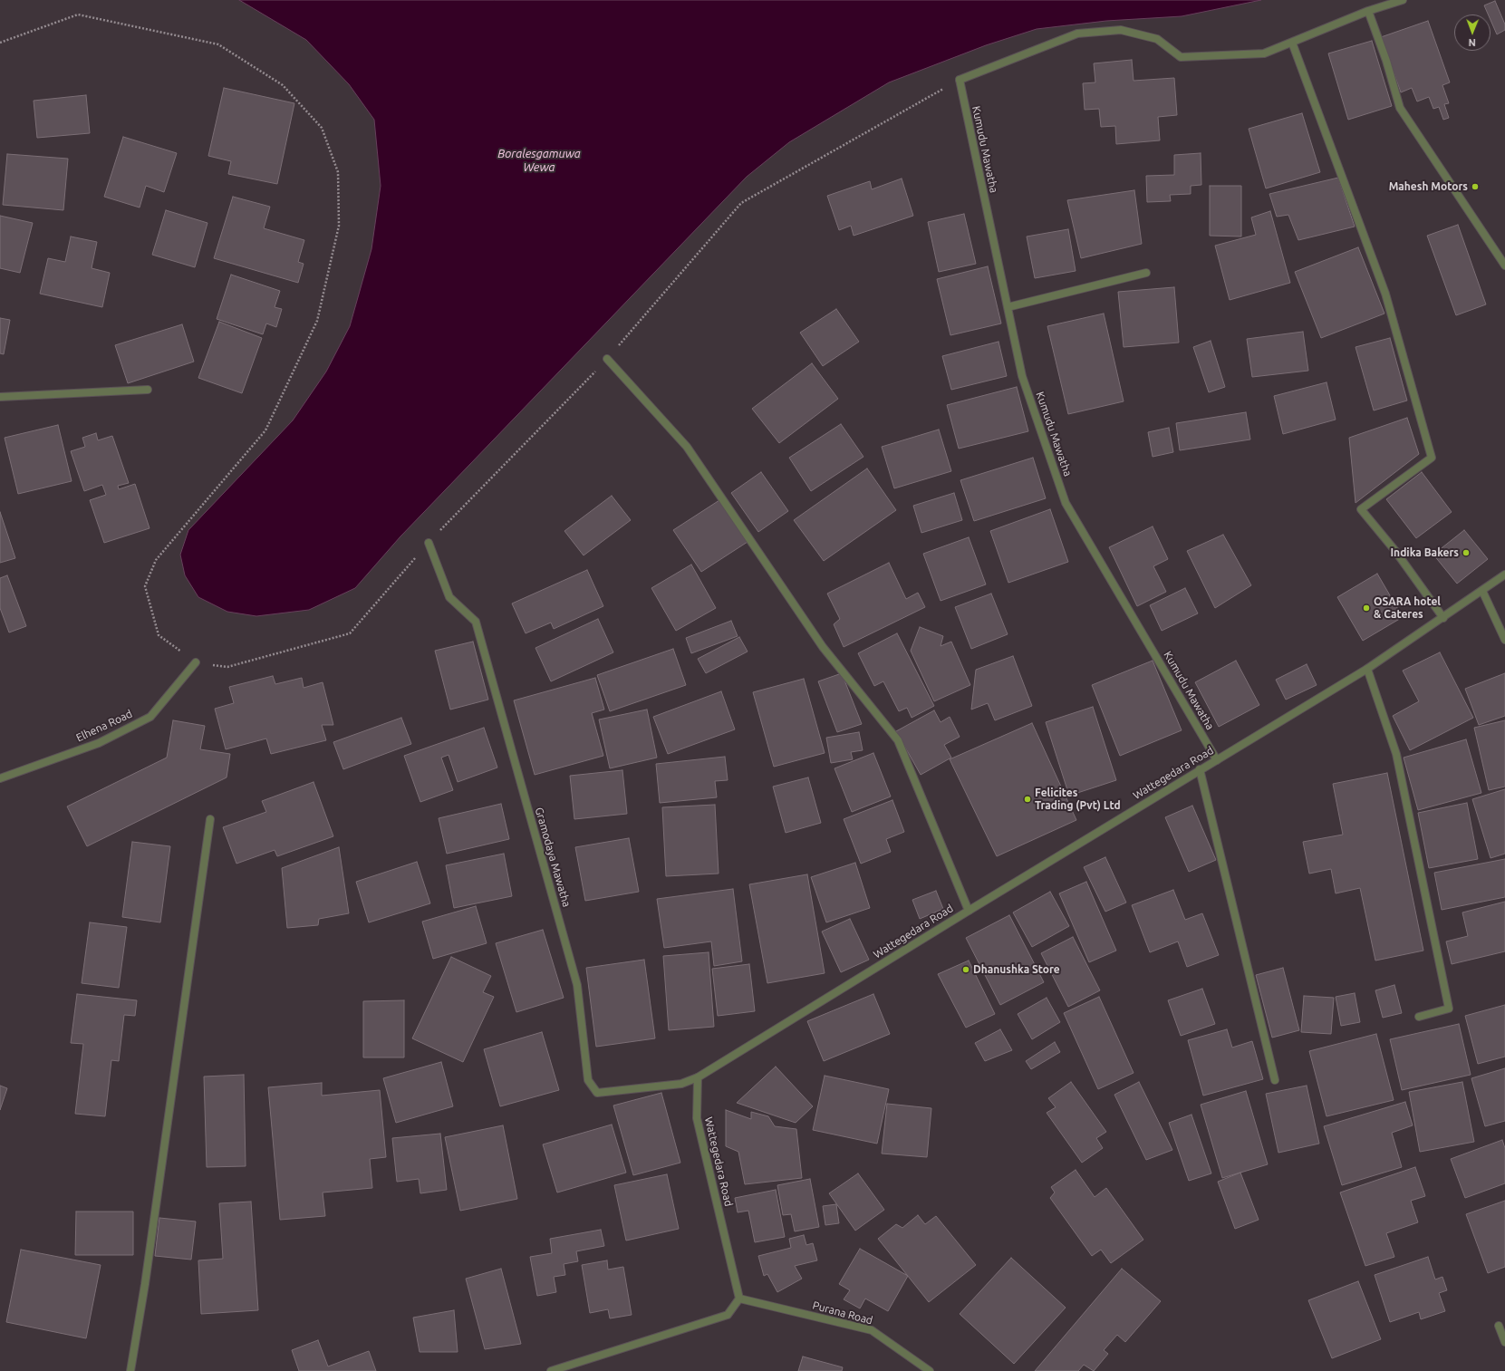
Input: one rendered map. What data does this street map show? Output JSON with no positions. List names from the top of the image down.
{
  "streets": {
    "street": [
      "Kumudu Mawatha",
      "Elhena Road",
      "Wattegedara Road",
      "Gramodaya Mawatha",
      "Purana Road"
    ]
  },
  "crossings": [
    ["Kumudu Mawatha", "Wattegedara Road"],
    ["Wattegedara Road", "Gramodaya Mawatha"],
    ["Wattegedara Road", "Purana Road"]
  ],
  "water": ["Boralesgamuwa Wewa"],
  "places": [
    "Mahesh Motors",
    "Indika Bakers",
    "OSARA hotel & Cateres",
    "Felicites Trading (Pvt) Ltd",
    "Dhanushka Store"
  ],
  "north": "bottom"
}
